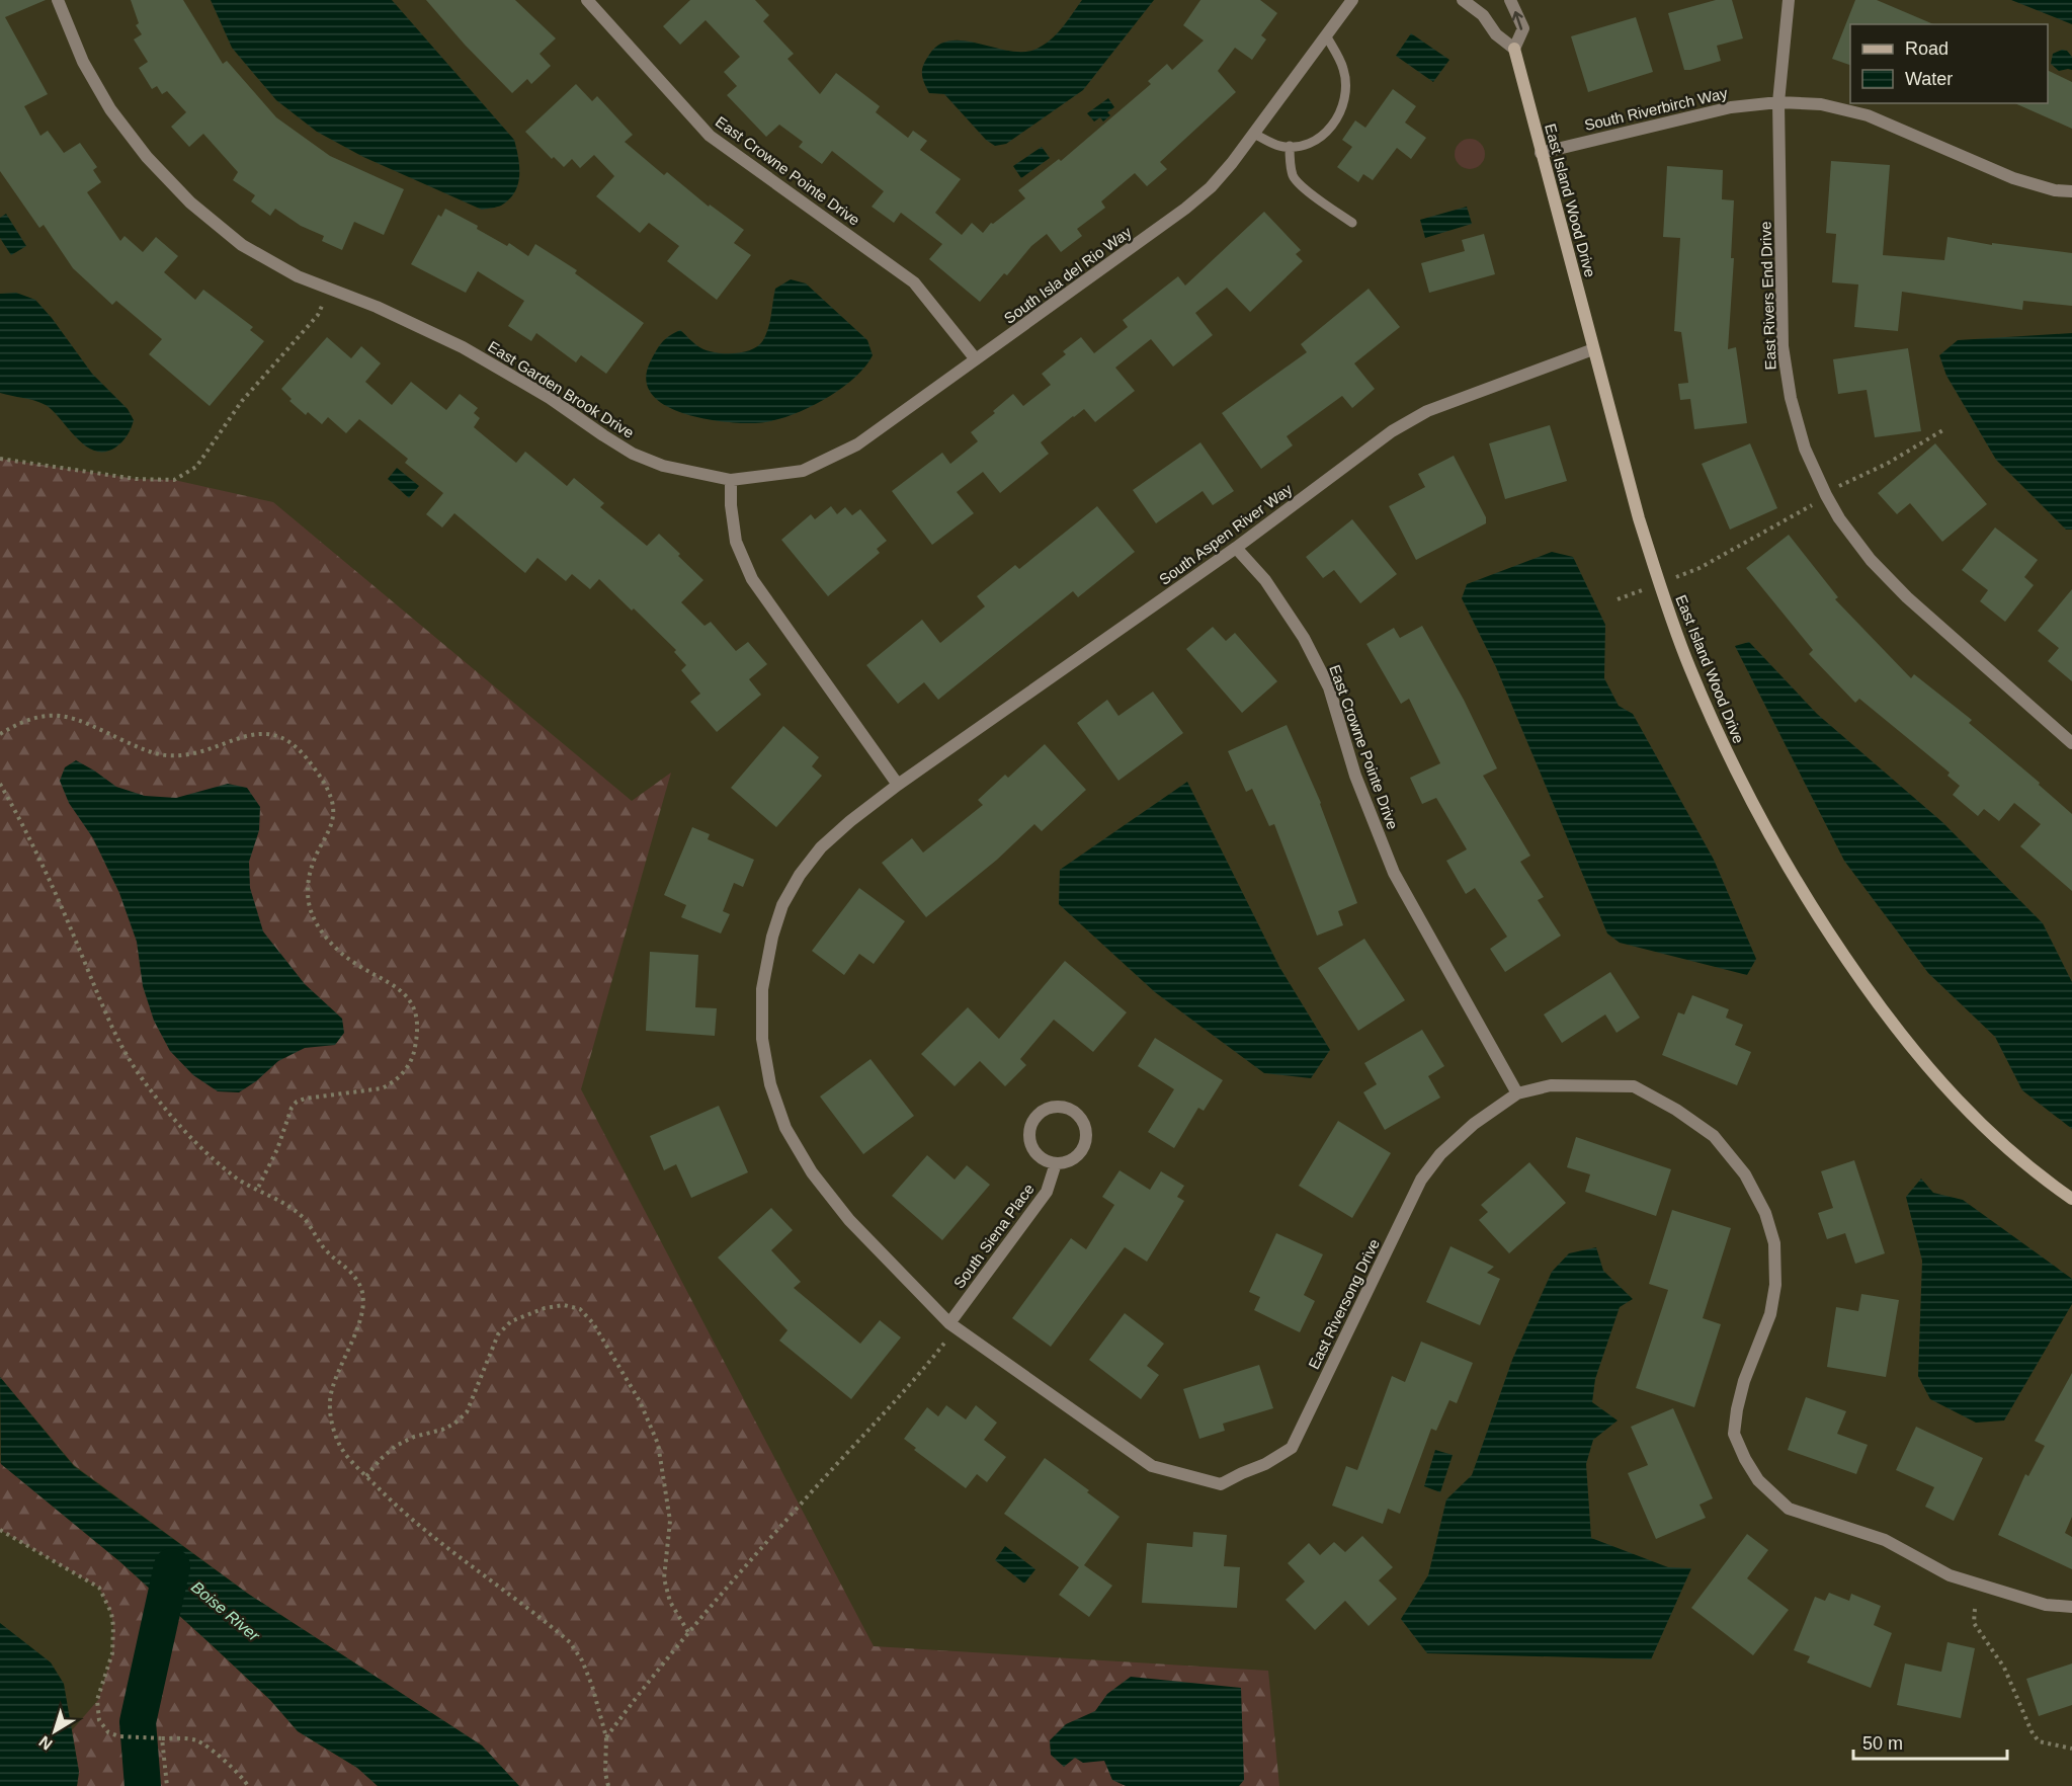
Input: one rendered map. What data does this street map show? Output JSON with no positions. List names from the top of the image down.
{
  "streets": {
    "street": [
      "South Riverbirch Way",
      "East Crowne Pointe Drive",
      "East Island Wood Drive",
      "South Isla del Rio Way",
      "East Rivers End Drive",
      "East Garden Brook Drive",
      "South Aspen River Way",
      "South Siena Place",
      "East Riversong Drive"
    ]
  },
  "crossings": [
    ["South Riverbirch Way", "East Island Wood Drive"],
    ["South Riverbirch Way", "East Rivers End Drive"],
    ["East Crowne Pointe Drive", "South Isla del Rio Way"],
    ["East Crowne Pointe Drive", "South Aspen River Way"],
    ["East Crowne Pointe Drive", "East Riversong Drive"],
    ["East Island Wood Drive", "South Aspen River Way"],
    ["South Isla del Rio Way", "East Garden Brook Drive"],
    ["South Aspen River Way", "East Riversong Drive"],
    ["South Siena Place", "East Riversong Drive"]
  ],
  "water": ["Boise River"],
  "legend": ["Road", "Water"],
  "scale_bar": "50 m",
  "north": "bottom left"
}
